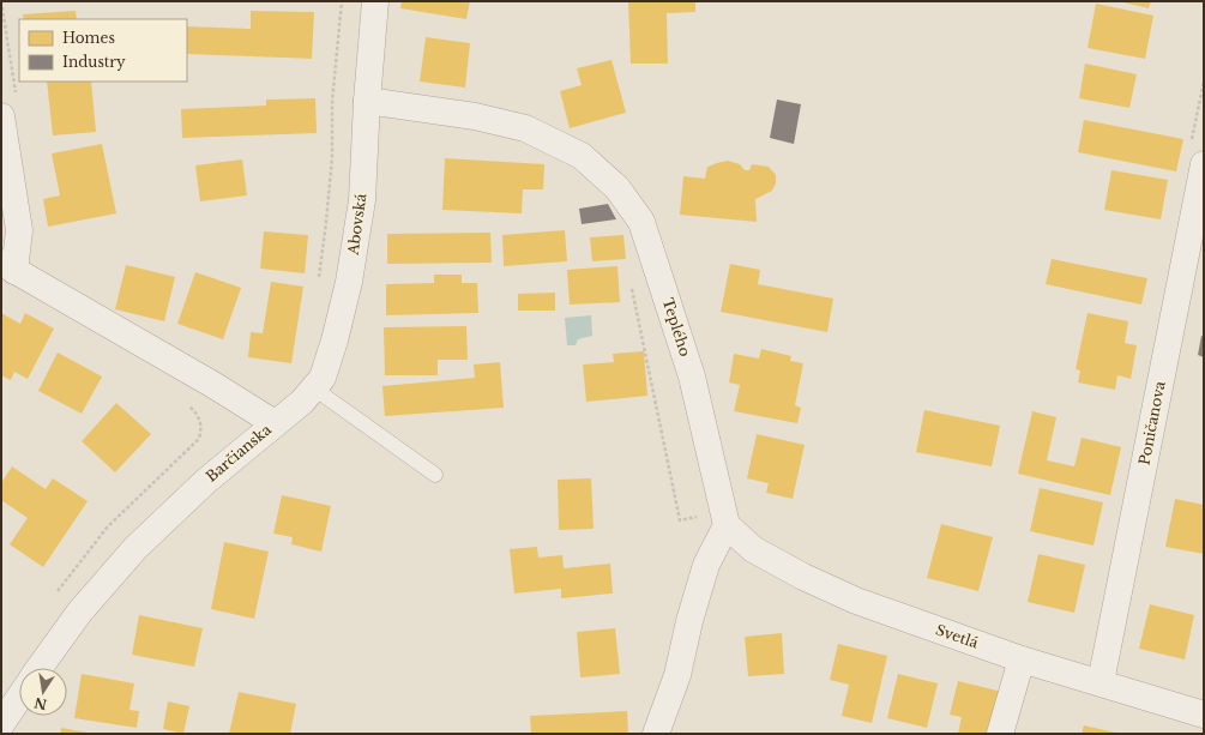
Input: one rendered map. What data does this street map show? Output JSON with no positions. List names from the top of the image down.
{
  "streets": {
    "street": [
      "Abovská",
      "Teplého",
      "Poničanova",
      "Barčianska",
      "Svetlá"
    ]
  },
  "crossings": [
    ["Abovská", "Teplého"],
    ["Abovská", "Barčianska"],
    ["Teplého", "Svetlá"],
    ["Poničanova", "Svetlá"]
  ],
  "legend": ["Homes", "Industry"],
  "north": "bottom"
}
